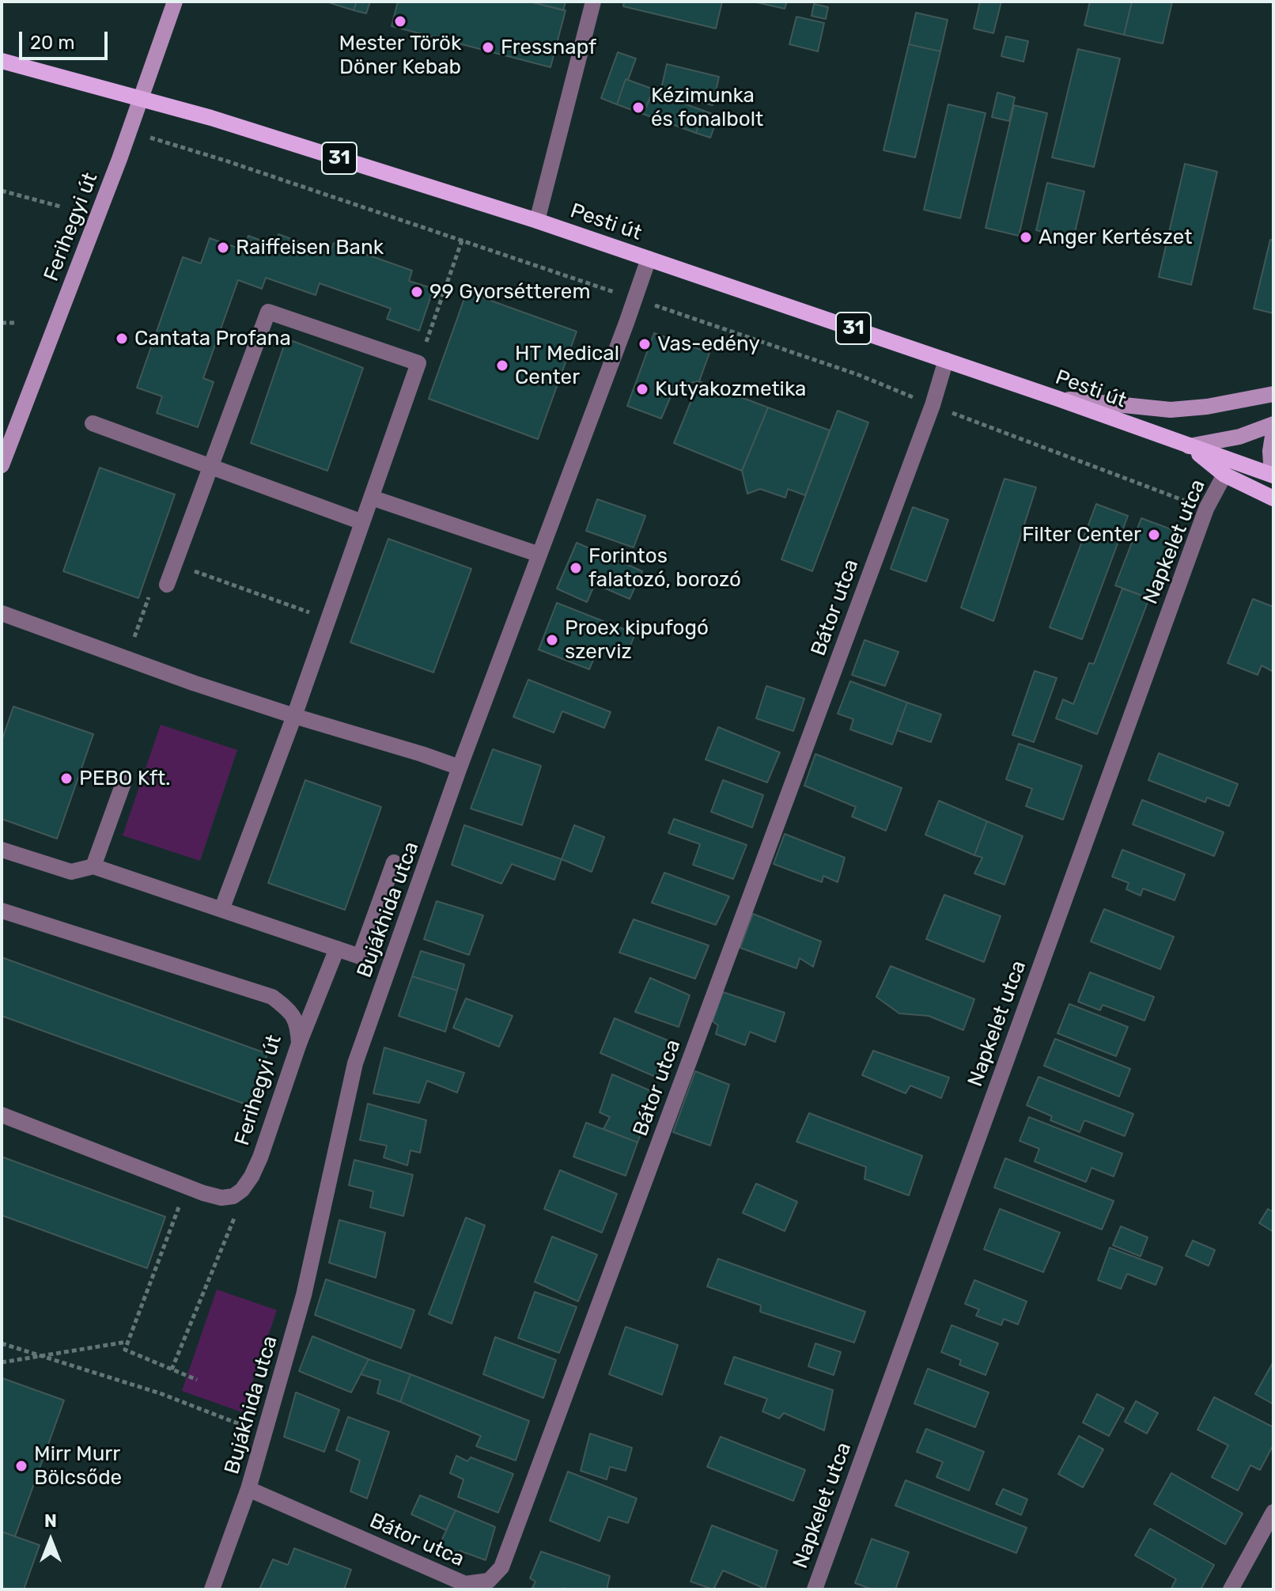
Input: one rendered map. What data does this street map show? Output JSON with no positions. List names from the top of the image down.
{
  "streets": {
    "main road": ["31", "Pesti út", "Ferihegyi út"],
    "street": ["Napkelet utca", "Bátor utca", "Bujákhida utca"]
  },
  "crossings": [
    ["Pesti út", "Ferihegyi út"],
    ["Pesti út", "Napkelet utca"],
    ["Pesti út", "Bátor utca"],
    ["Pesti út", "Bujákhida utca"],
    ["Bátor utca", "Bujákhida utca"]
  ],
  "places": [
    "Mester Török Döner Kebab",
    "Fressnapf",
    "Kézimunka és fonalbolt",
    "Anger Kertészet",
    "Raiffeisen Bank",
    "99 Gyorsétterem",
    "Cantata Profana",
    "Vas-edény",
    "HT Medical Center",
    "Kutyakozmetika",
    "Filter Center",
    "Forintos falatozó, borozó",
    "Proex kipufogó szerviz",
    "PEBO Kft.",
    "Mirr Murr Bölcsőde"
  ],
  "scale_bar": "20 m",
  "north": "top"
}
